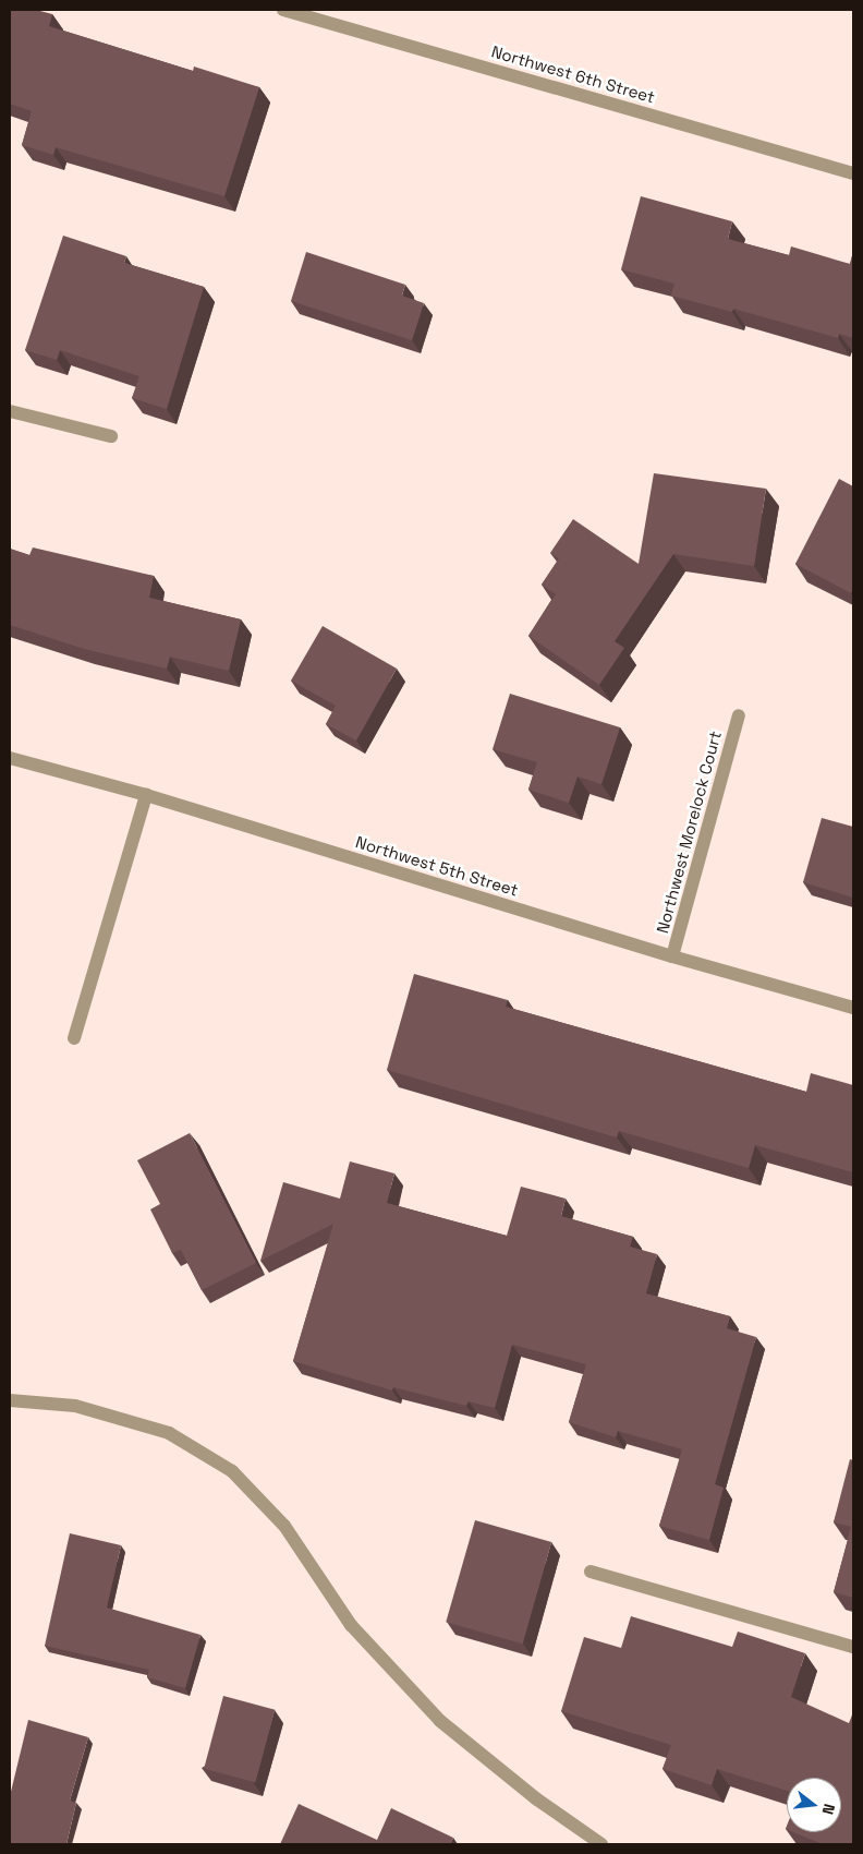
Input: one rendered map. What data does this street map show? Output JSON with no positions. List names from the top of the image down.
{
  "streets": {
    "street": ["Northwest 6th Street", "Northwest Morelock Court", "Northwest 5th Street"]
  },
  "crossings": [
    ["Northwest Morelock Court", "Northwest 5th Street"]
  ],
  "north": "right"
}
